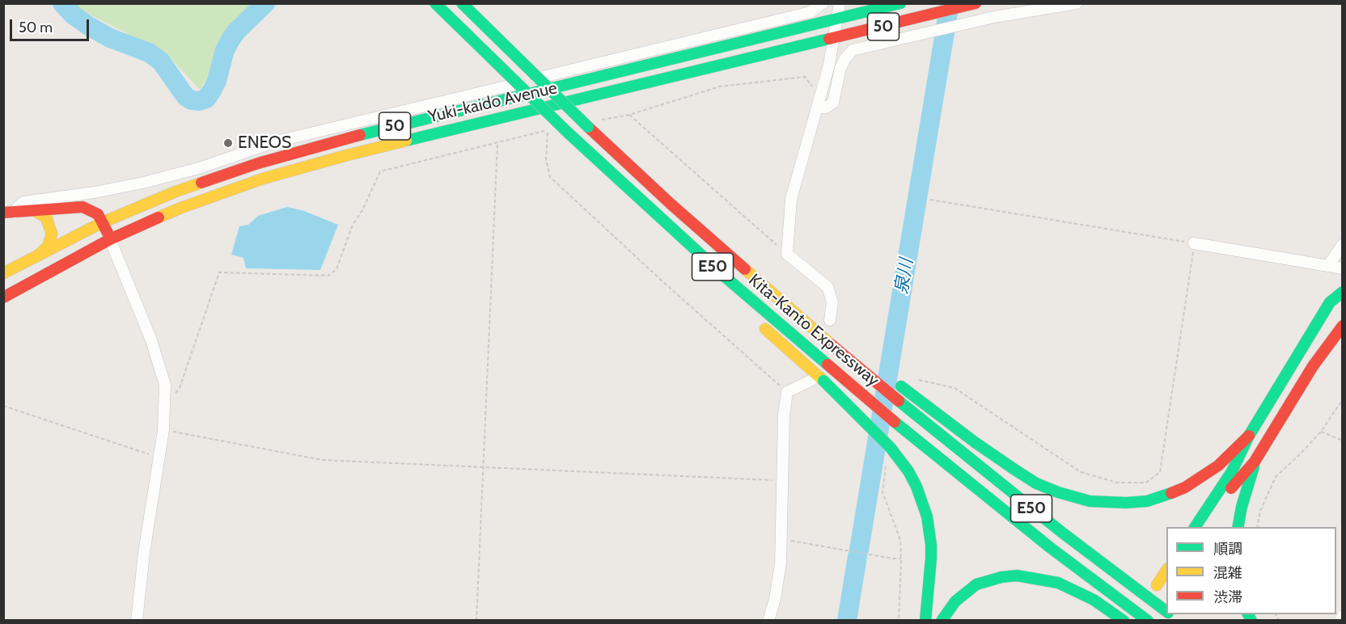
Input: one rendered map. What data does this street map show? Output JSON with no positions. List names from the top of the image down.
{
  "streets": {
    "main road": [
      "50",
      "Yuki-kaido Avenue",
      "E50",
      "Kita-Kanto Expressway"
    ]
  },
  "crossings": [
    ["50", "Yuki-kaido Avenue"]
  ],
  "water": ["泉川"],
  "places": ["ENEOS"],
  "legend": ["順調", "混雑", "渋滞"],
  "scale_bar": "50 m"
}
